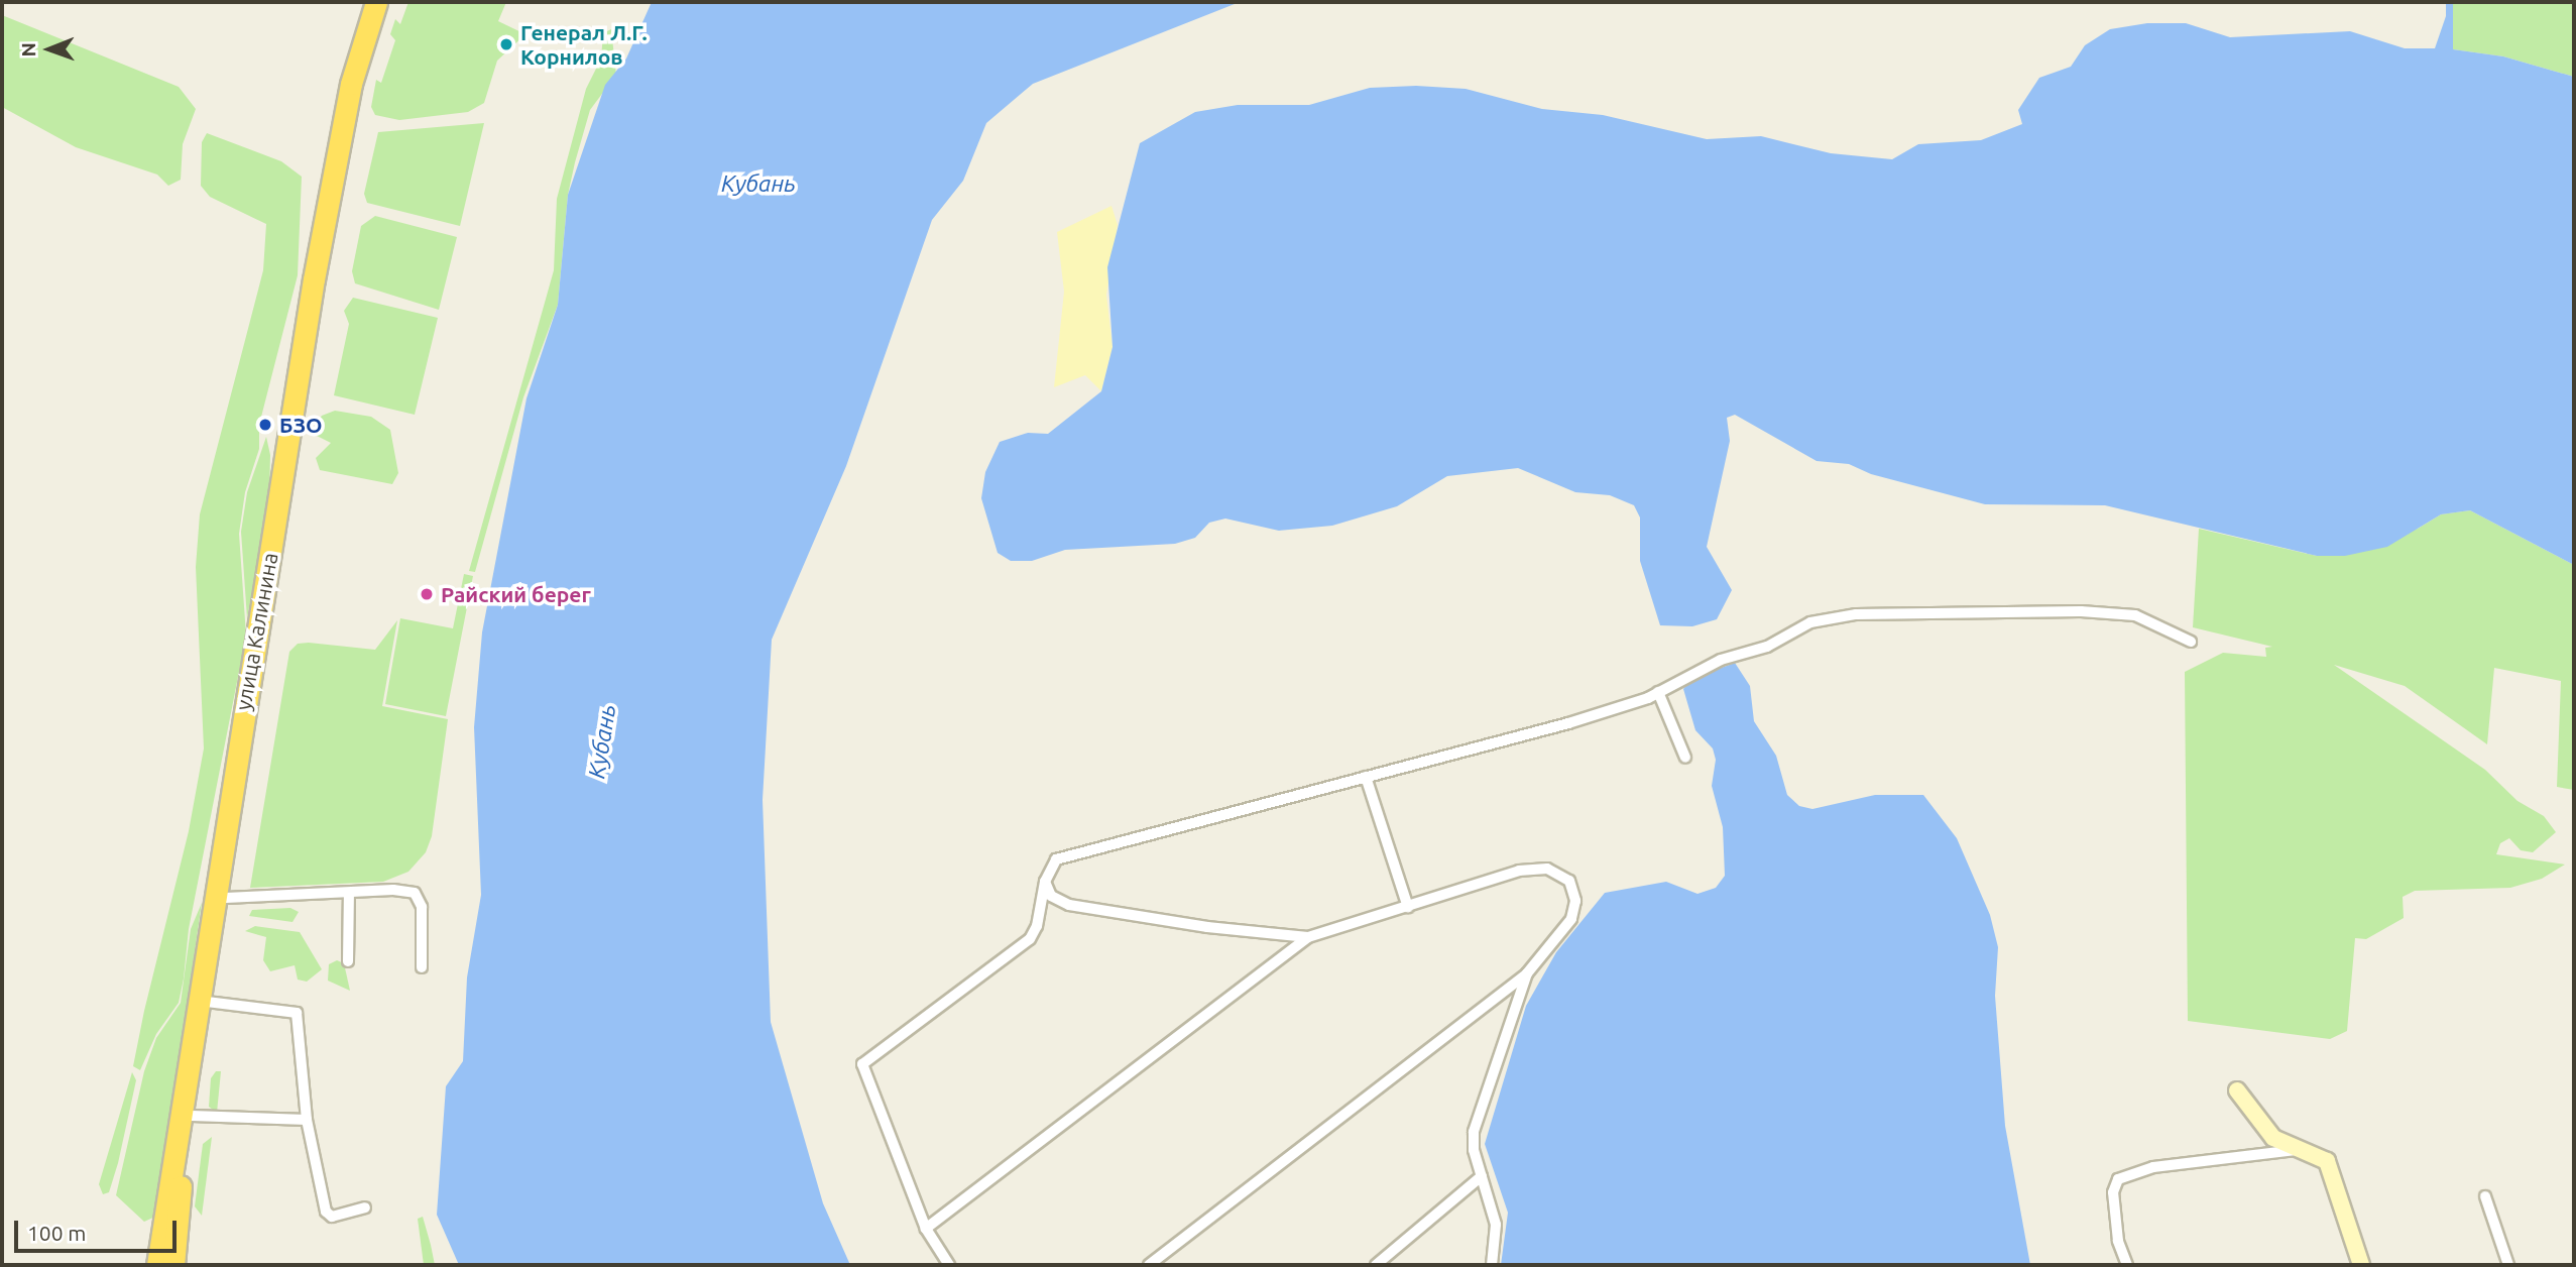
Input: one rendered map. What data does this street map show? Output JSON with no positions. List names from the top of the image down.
{
  "streets": {
    "highway": ["улица Калинина"]
  },
  "water": ["Кубань"],
  "places": ["Генерал Л.Г. Корнилов", "БЗО", "Райский берег"],
  "scale_bar": "100 m",
  "north": "left"
}
